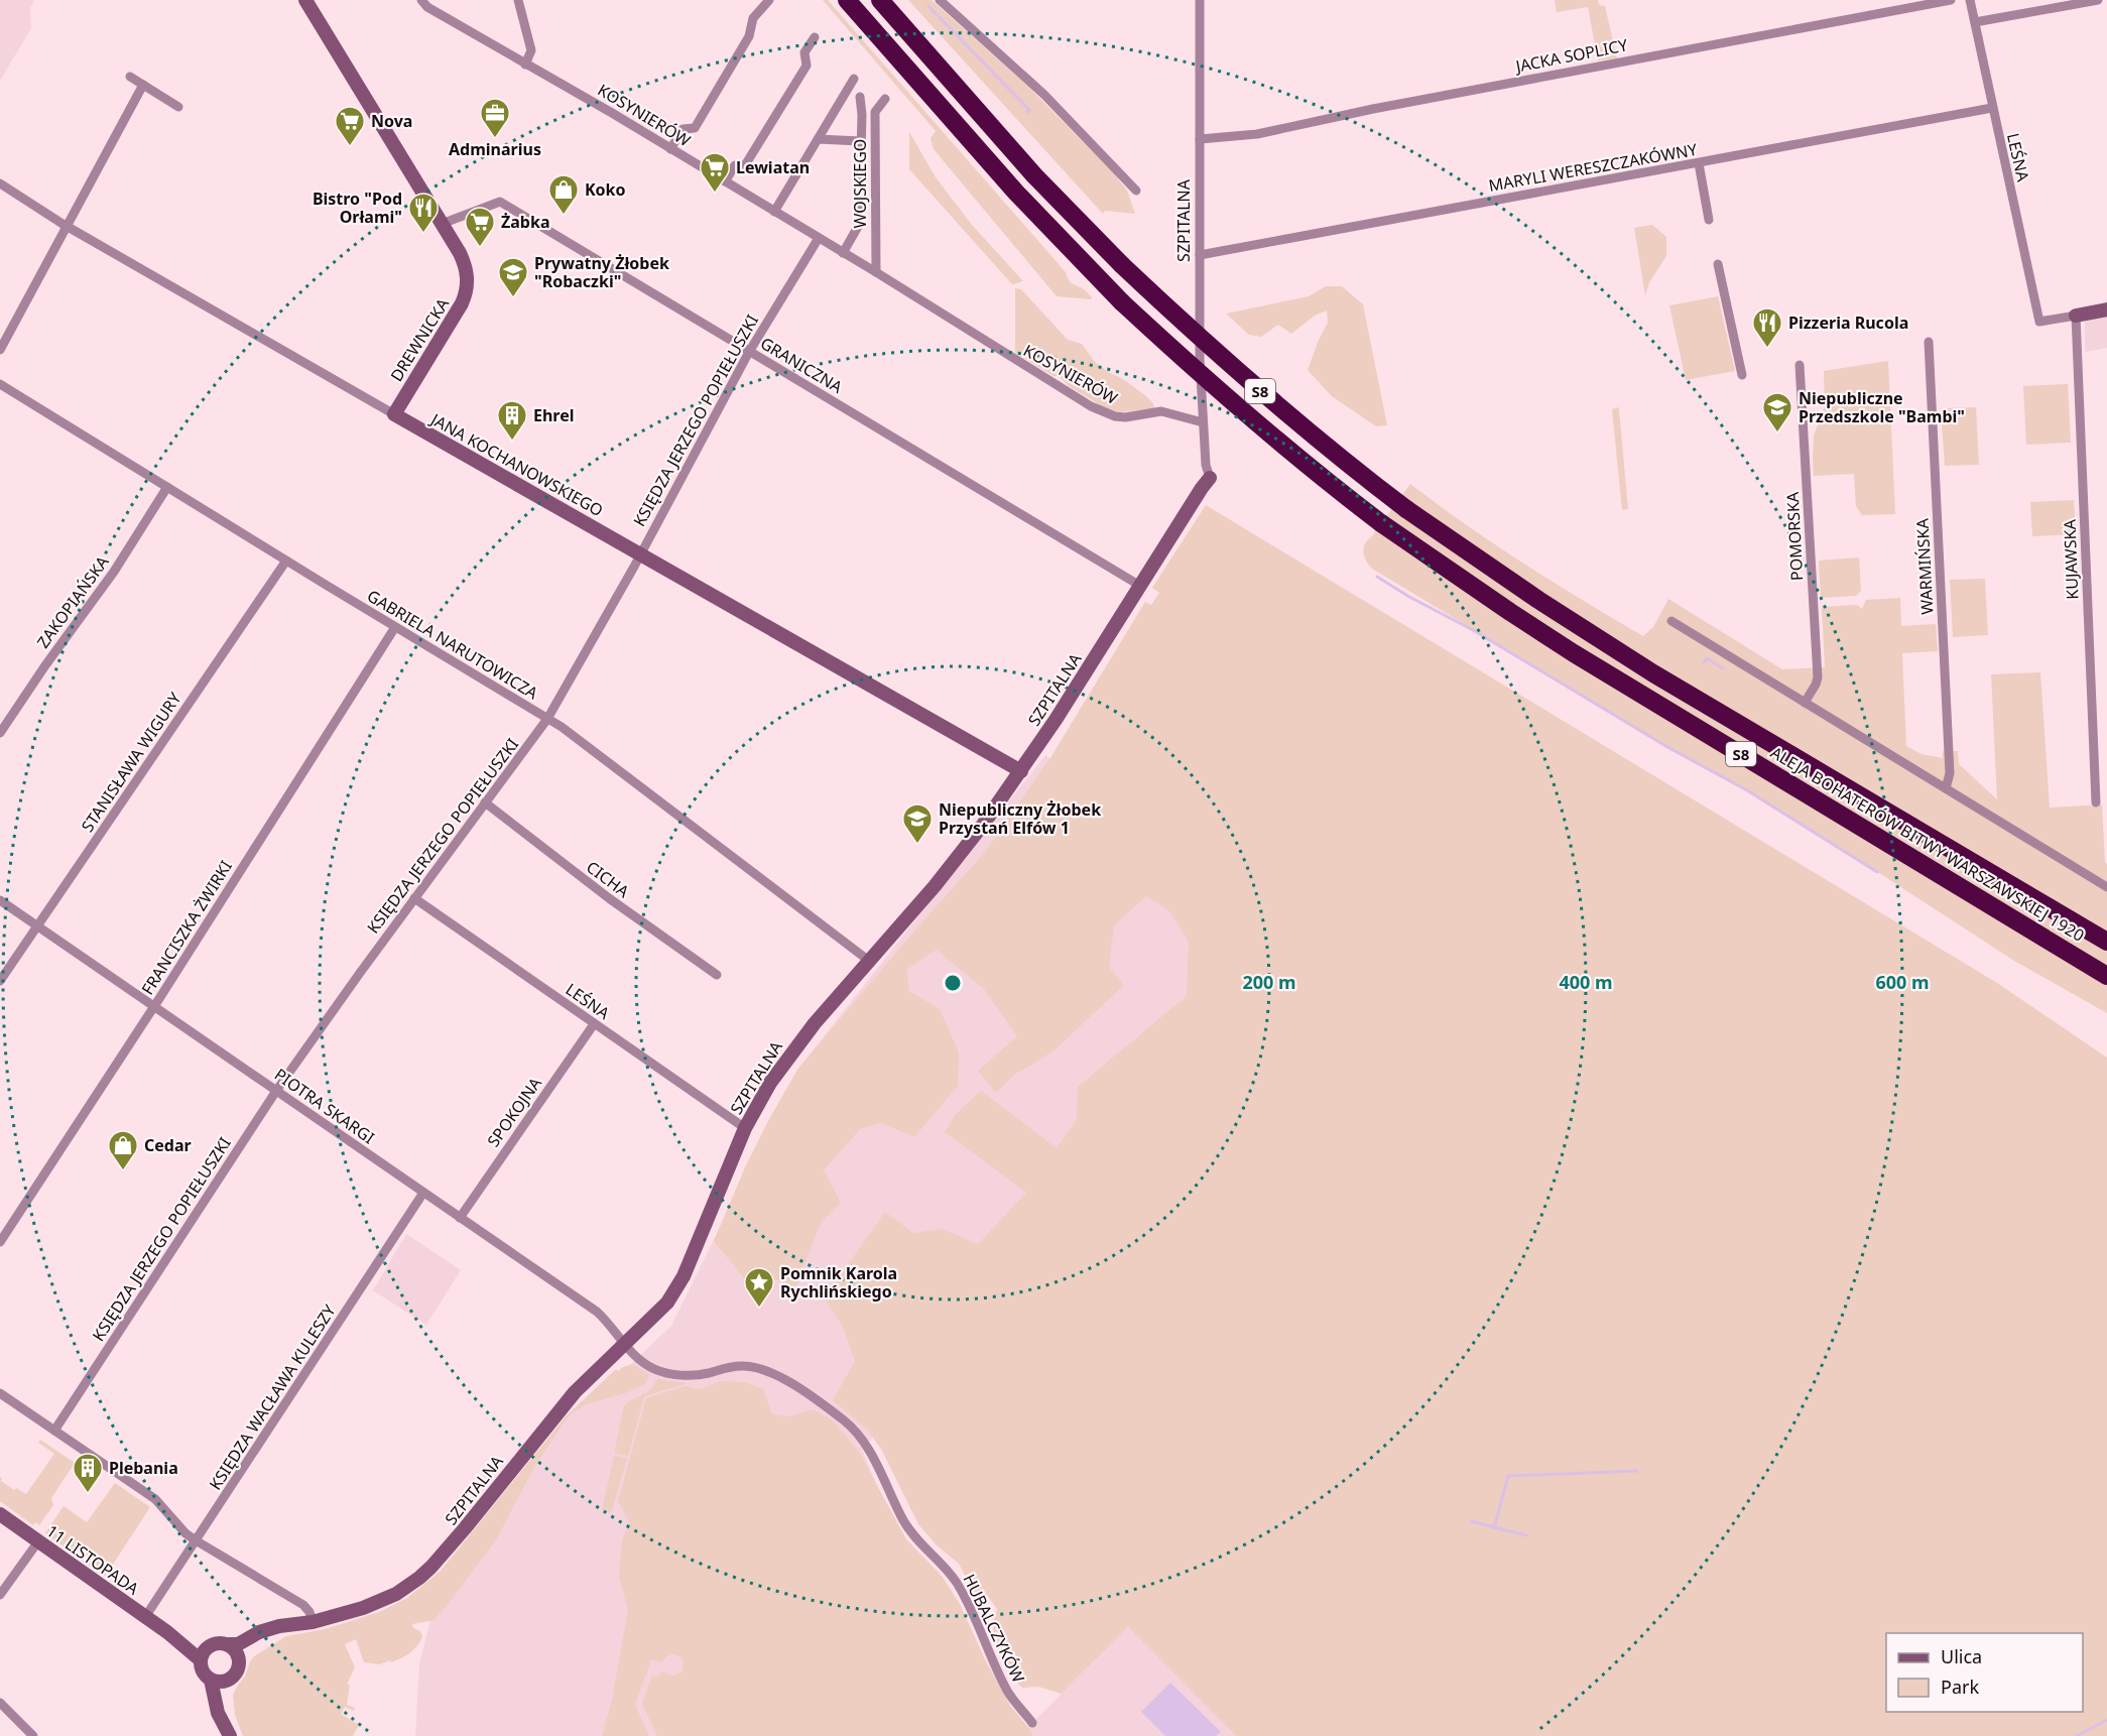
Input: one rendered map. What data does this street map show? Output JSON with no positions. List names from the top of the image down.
{
  "streets": {
    "highway": ["S8", "ALEJA BOHATERÓW BITWY WARSZAWSKIEJ 1920"],
    "street": [
      "JACKA SOPLICY",
      "KOSYNIERÓW",
      "LEŚNA",
      "MARYLI WERESZCZAKÓWNY",
      "WOJSKIEGO",
      "SZPITALNA",
      "DREWNICKA",
      "GRANICZNA",
      "KSIĘDZA JERZEGO POPIEŁUSZKI",
      "JANA KOCHANOWSKIEGO",
      "POMORSKA",
      "KUJAWSKA",
      "WARMIŃSKA",
      "ZAKOPIAŃSKA",
      "GABRIELA NARUTOWICZA",
      "STANISŁAWA WIGURY",
      "CICHA",
      "FRANCISZKA ŻWIRKI",
      "PIOTRA SKARGI",
      "SPOKOJNA",
      "KSIĘDZA WACŁAWA KULESZY",
      "11 LISTOPADA",
      "HUBALCZYKÓW"
    ]
  },
  "crossings": [
    ["JACKA SOPLICY", "SZPITALNA"],
    ["KOSYNIERÓW", "WOJSKIEGO"],
    ["KOSYNIERÓW", "SZPITALNA"],
    ["KOSYNIERÓW", "KSIĘDZA JERZEGO POPIEŁUSZKI"],
    ["LEŚNA", "MARYLI WERESZCZAKÓWNY"],
    ["LEŚNA", "SZPITALNA"],
    ["LEŚNA", "KSIĘDZA JERZEGO POPIEŁUSZKI"],
    ["LEŚNA", "KUJAWSKA"],
    ["LEŚNA", "SPOKOJNA"],
    ["MARYLI WERESZCZAKÓWNY", "SZPITALNA"],
    ["SZPITALNA", "GRANICZNA"],
    ["SZPITALNA", "JANA KOCHANOWSKIEGO"],
    ["SZPITALNA", "GABRIELA NARUTOWICZA"],
    ["SZPITALNA", "PIOTRA SKARGI"],
    ["SZPITALNA", "HUBALCZYKÓW"],
    ["DREWNICKA", "GRANICZNA"],
    ["DREWNICKA", "JANA KOCHANOWSKIEGO"],
    ["GRANICZNA", "KSIĘDZA JERZEGO POPIEŁUSZKI"],
    ["KSIĘDZA JERZEGO POPIEŁUSZKI", "JANA KOCHANOWSKIEGO"],
    ["KSIĘDZA JERZEGO POPIEŁUSZKI", "GABRIELA NARUTOWICZA"],
    ["KSIĘDZA JERZEGO POPIEŁUSZKI", "CICHA"],
    ["KSIĘDZA JERZEGO POPIEŁUSZKI", "PIOTRA SKARGI"],
    ["ZAKOPIAŃSKA", "GABRIELA NARUTOWICZA"],
    ["GABRIELA NARUTOWICZA", "STANISŁAWA WIGURY"],
    ["GABRIELA NARUTOWICZA", "FRANCISZKA ŻWIRKI"],
    ["STANISŁAWA WIGURY", "PIOTRA SKARGI"],
    ["FRANCISZKA ŻWIRKI", "PIOTRA SKARGI"],
    ["PIOTRA SKARGI", "SPOKOJNA"],
    ["PIOTRA SKARGI", "KSIĘDZA WACŁAWA KULESZY"],
    ["PIOTRA SKARGI", "HUBALCZYKÓW"],
    ["KSIĘDZA WACŁAWA KULESZY", "11 LISTOPADA"]
  ],
  "places": {
    "office": ["Adminarius"],
    "supermarket": ["Nova", "Lewiatan", "Żabka"],
    "shop": ["Koko", "Cedar"],
    "restaurant": ["Bistro \"Pod Orłami\"", "Pizzeria Rucola"],
    "school or university": ["Prywatny Żłobek \"Robaczki\"", "Niepubliczne Przedszkole \"Bambi\"", "Niepubliczny Żłobek Przystań Elfów 1"],
    "building": ["Ehrel", "Plebania"],
    "place": ["Pomnik Karola Rychlińskiego"]
  },
  "legend": ["Ulica", "Park"],
  "rings": ["200 m", "400 m", "600 m"]
}
